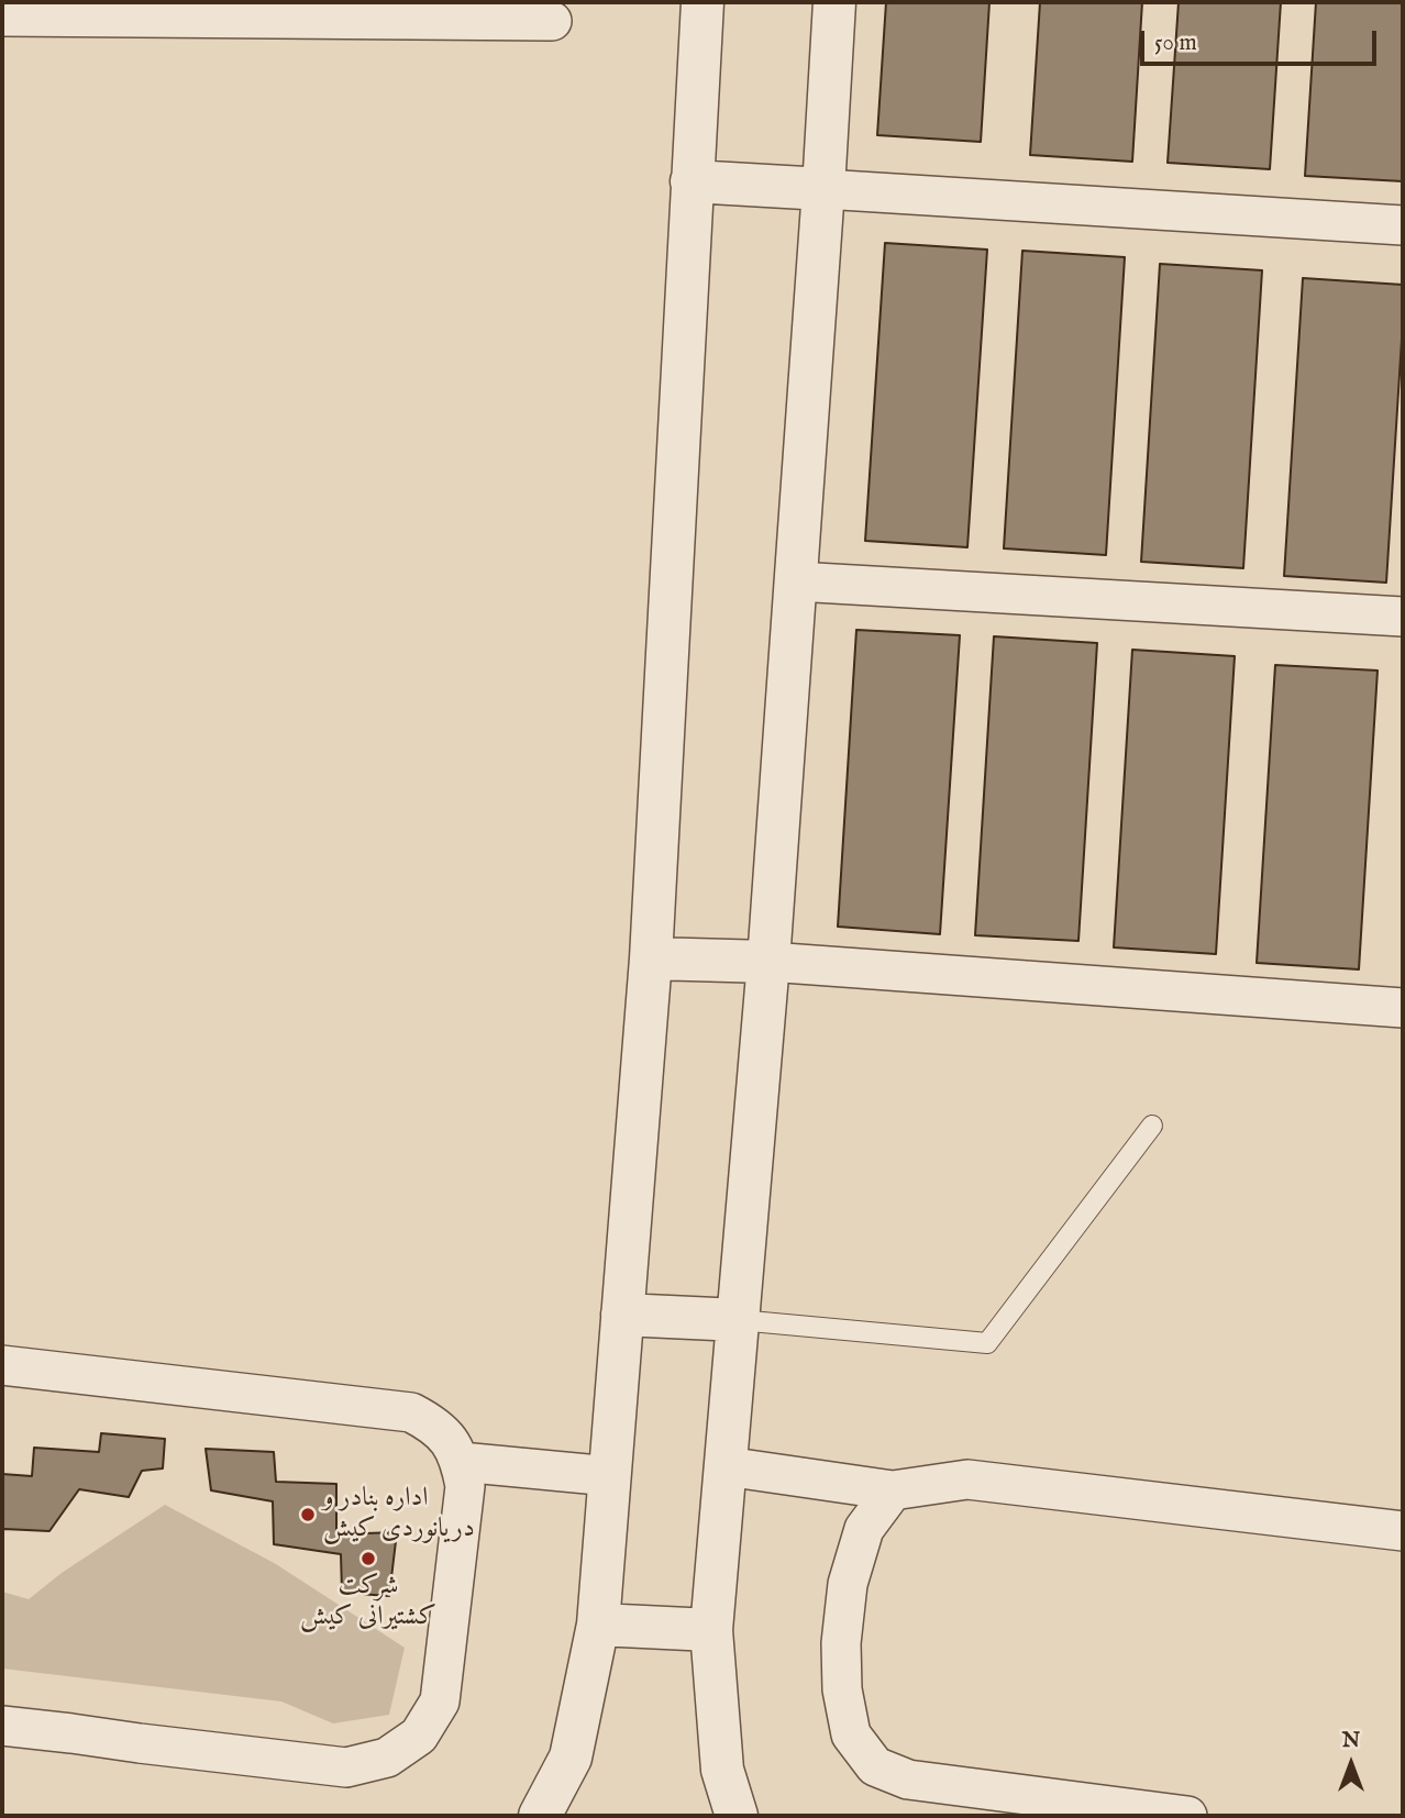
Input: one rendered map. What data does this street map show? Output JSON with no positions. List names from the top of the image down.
{
  "places": ["اداره بنادر و دریانوردی کیش", "شرکت کشتیرانی کیش"],
  "scale_bar": "50 m",
  "north": "top"
}
